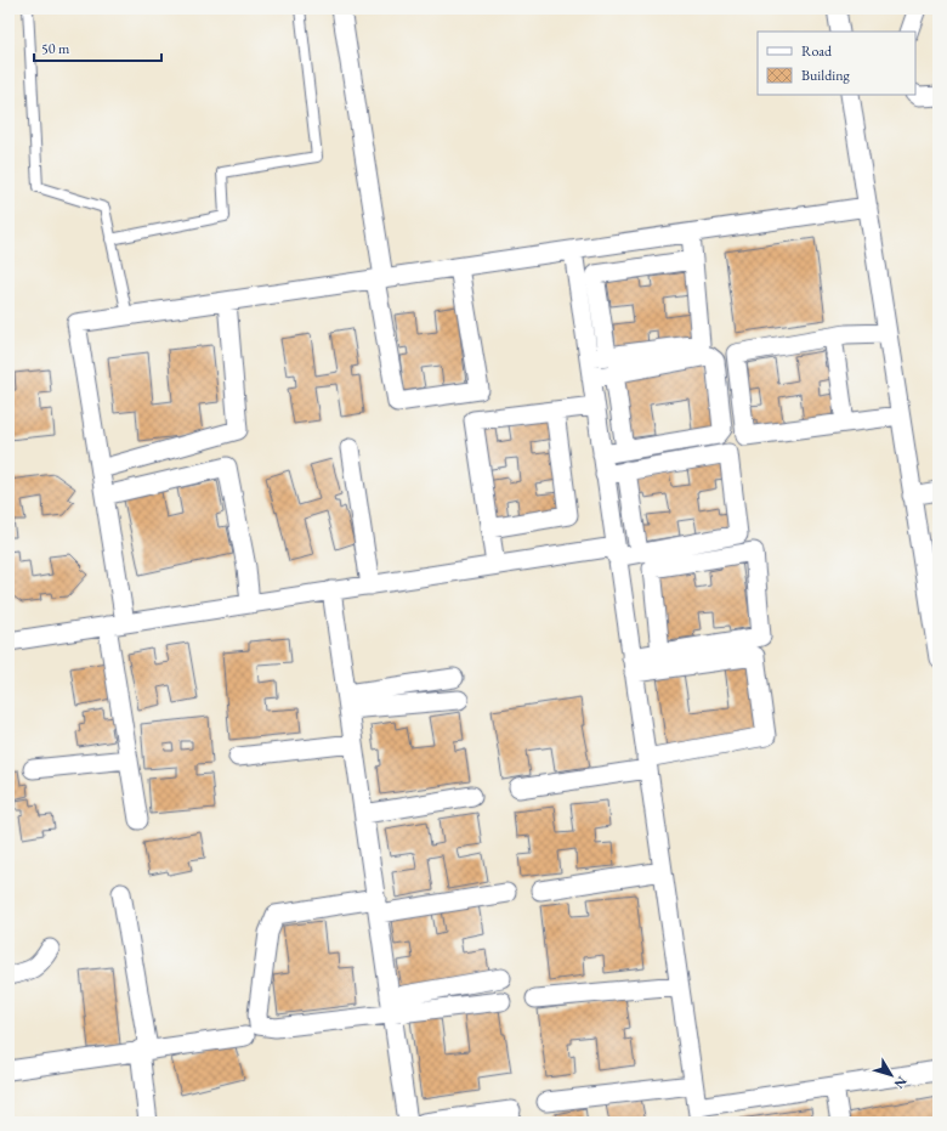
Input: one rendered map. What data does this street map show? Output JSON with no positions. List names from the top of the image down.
{
  "legend": ["Road", "Building"],
  "scale_bar": "50 m",
  "north": "bottom right"
}
